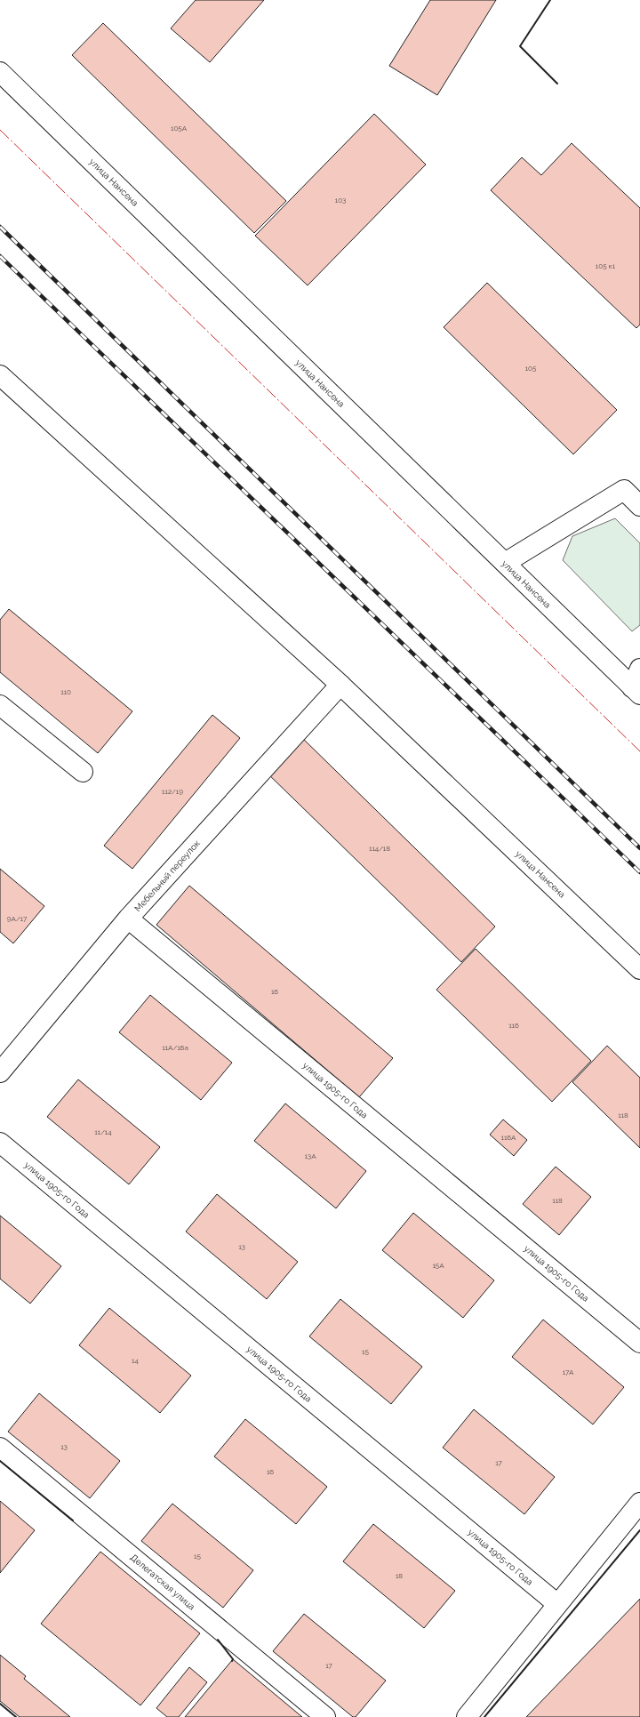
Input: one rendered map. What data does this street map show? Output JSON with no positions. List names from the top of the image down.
{
  "streets": {
    "street": [
      "улица Нансена",
      "Мебельный переулок",
      "улица 1905-го Года",
      "Делегатская улица"
    ]
  },
  "crossings": [
    ["улица Нансена", "Мебельный переулок"],
    ["Мебельный переулок", "улица 1905-го Года"]
  ],
  "house_numbers": [
    "105А",
    "103",
    "105 к1",
    "105",
    "110",
    "112/19",
    "114/18",
    "9А/17",
    "16",
    "116",
    "11А/16а",
    "118",
    "11/14",
    "116А",
    "13А",
    "118",
    "13",
    "15А",
    "15",
    "14",
    "17А",
    "13",
    "17",
    "16",
    "15",
    "18",
    "17"
  ]
}
